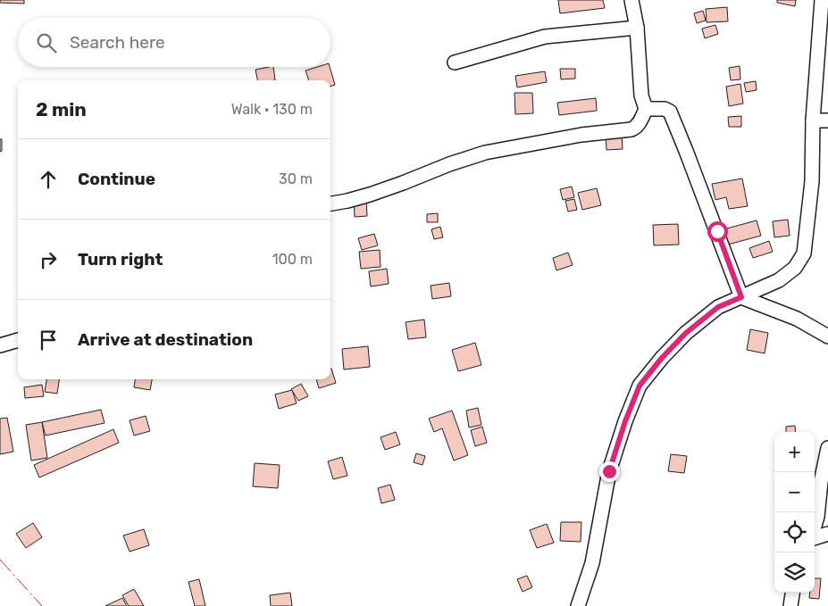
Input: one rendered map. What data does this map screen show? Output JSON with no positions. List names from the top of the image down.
{
  "page": {
    "search": "Search here",
    "heading": ["2 min", "Walk · 130 m"],
    "list": [
      ["Continue", "30 m"],
      ["Turn right", "100 m"],
      "Arrive at destination"
    ],
    "map_buttons": ["+", "−"]
  }
}
